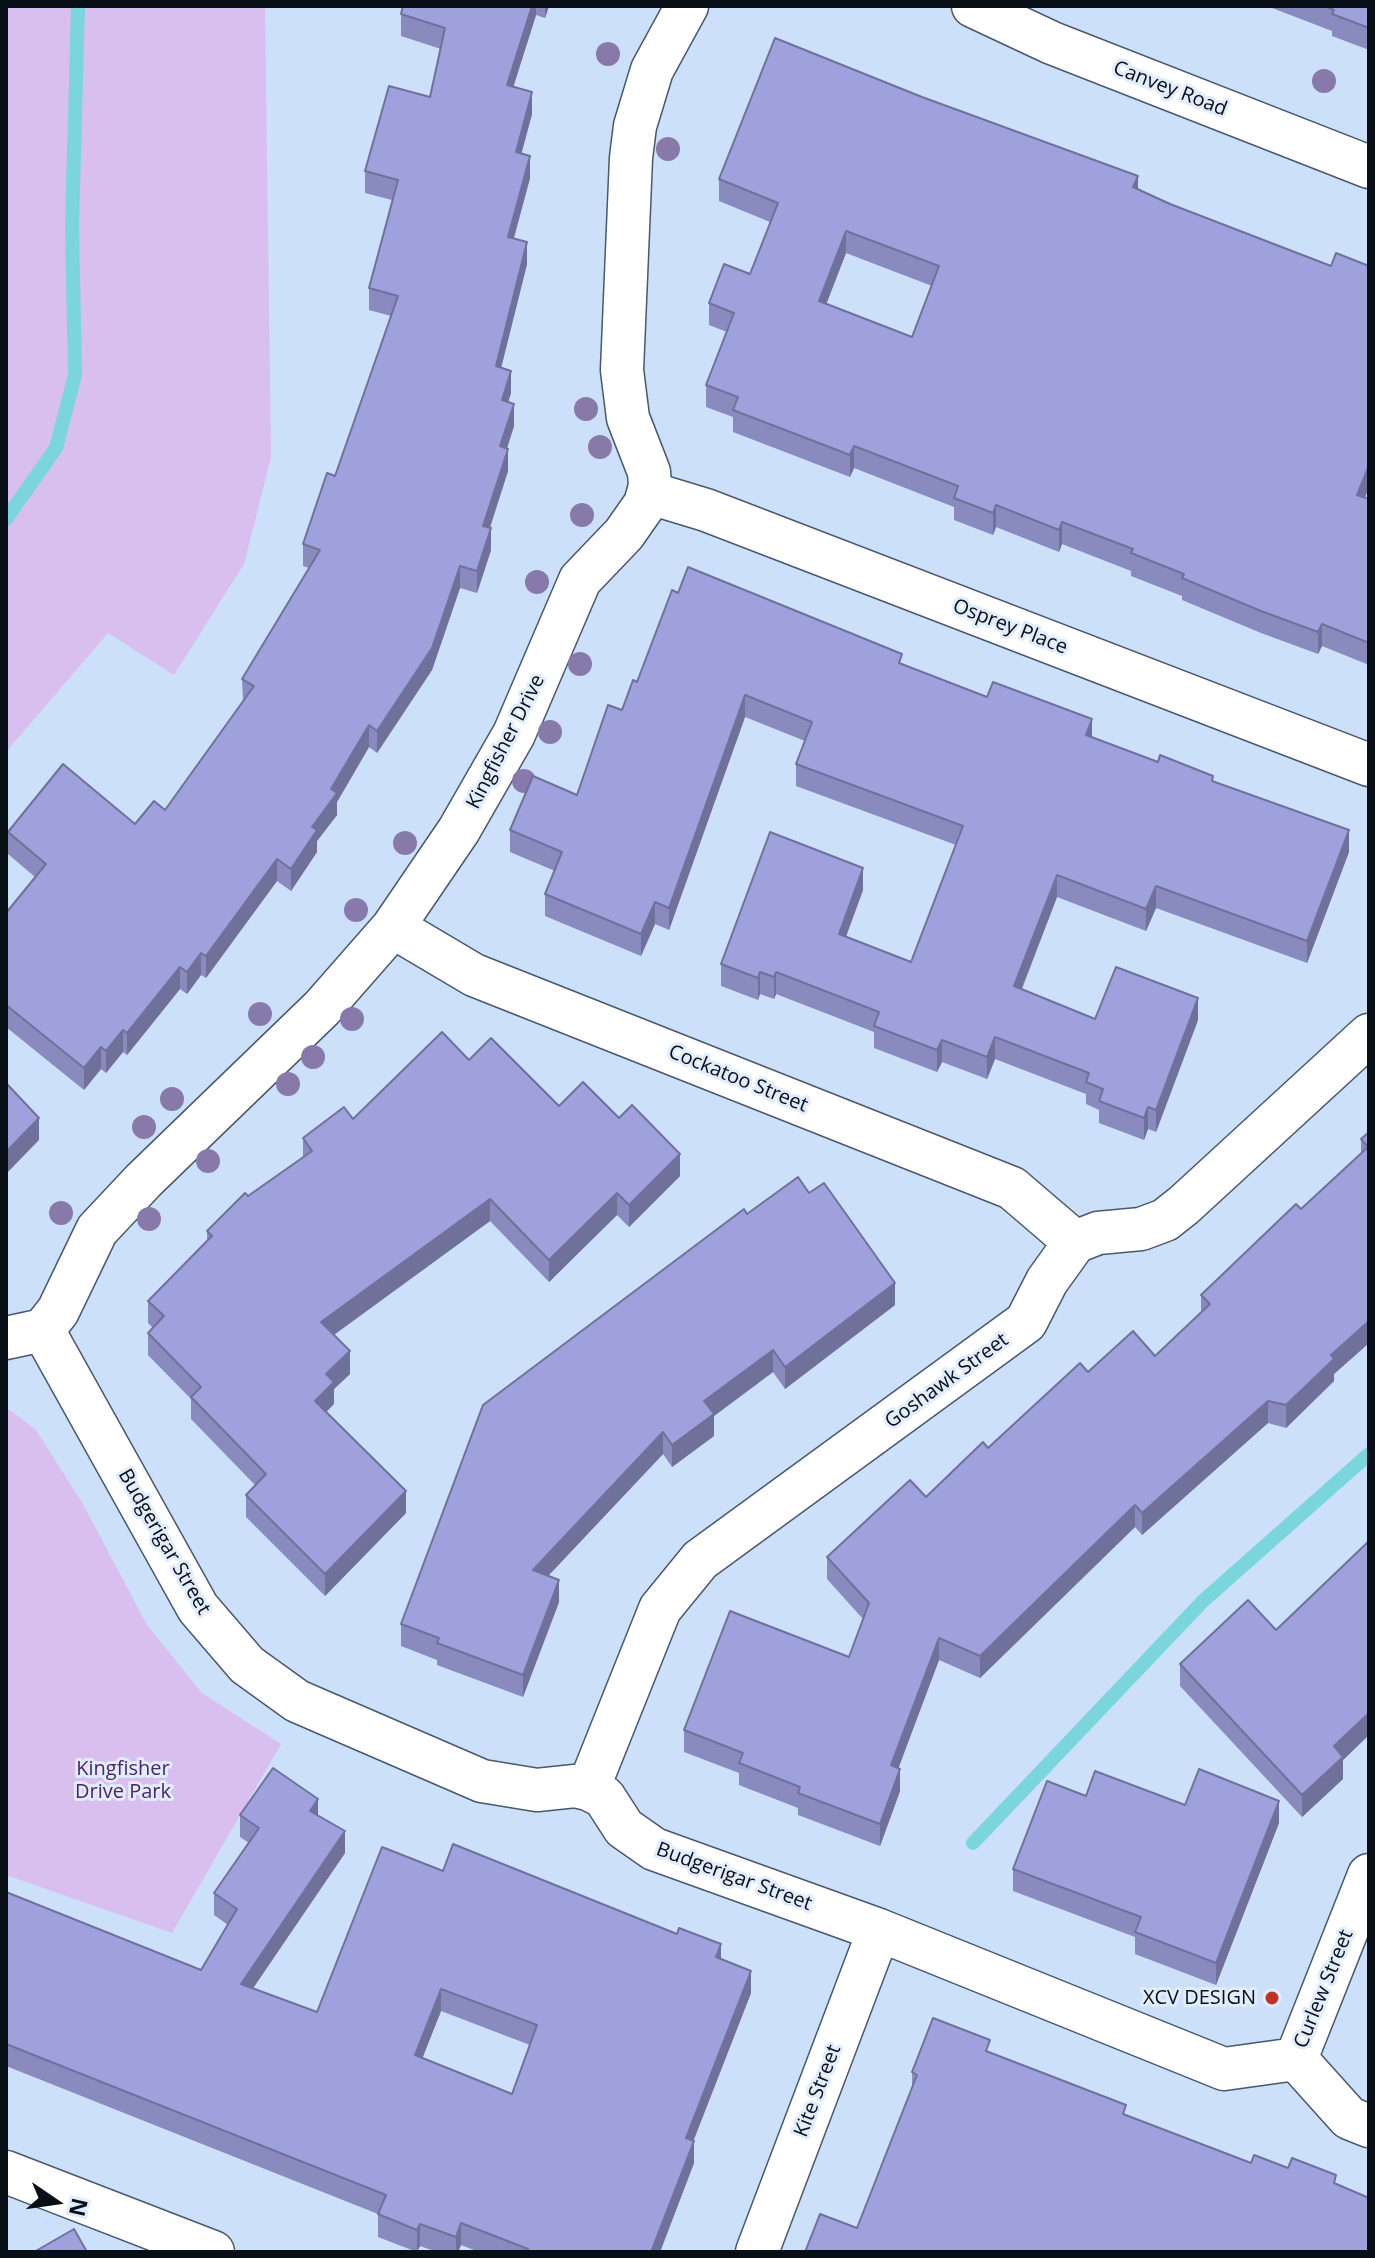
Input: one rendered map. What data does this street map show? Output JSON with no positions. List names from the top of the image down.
{
  "streets": {
    "street": [
      "Canvey Road",
      "Osprey Place",
      "Kingfisher Drive",
      "Cockatoo Street",
      "Goshawk Street",
      "Budgerigar Street",
      "Curlew Street",
      "Kite Street"
    ]
  },
  "crossings": [
    ["Osprey Place", "Kingfisher Drive"],
    ["Kingfisher Drive", "Cockatoo Street"],
    ["Kingfisher Drive", "Budgerigar Street"],
    ["Cockatoo Street", "Goshawk Street"],
    ["Goshawk Street", "Budgerigar Street"],
    ["Budgerigar Street", "Curlew Street"],
    ["Budgerigar Street", "Kite Street"]
  ],
  "parks": ["Kingfisher Drive Park"],
  "places": ["XCV DESIGN"],
  "north": "right"
}
